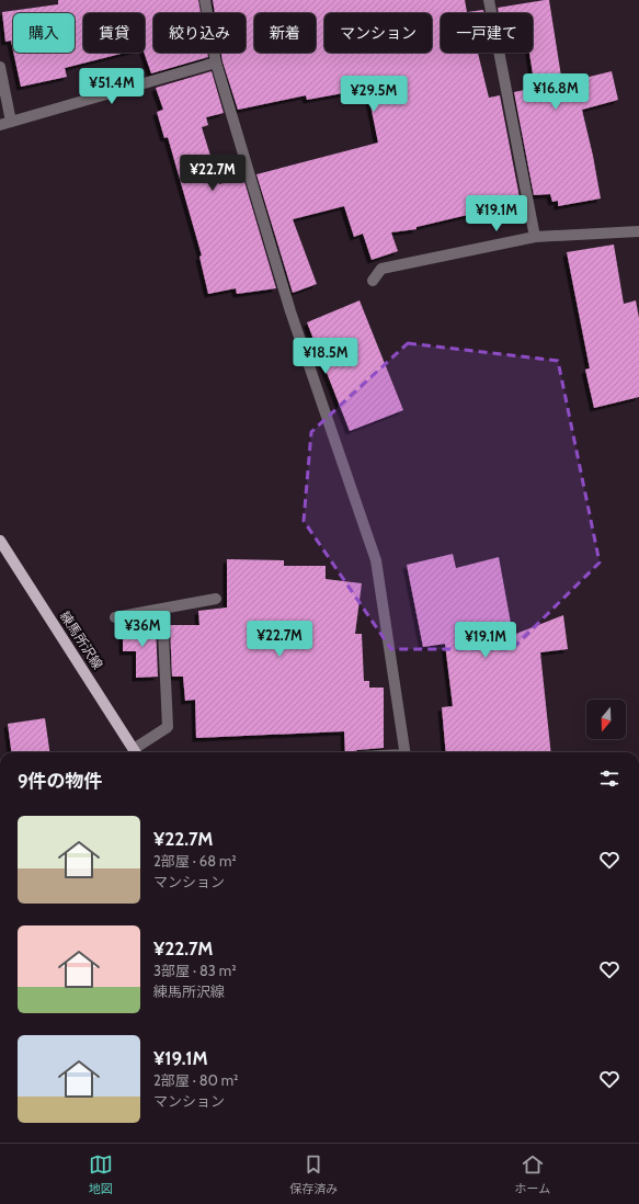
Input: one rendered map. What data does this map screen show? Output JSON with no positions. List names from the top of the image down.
{
  "streets": {
    "main road": ["練馬所沢線"]
  },
  "north": "bottom",
  "page": {
    "chip": [
      "購入",
      "賃貸",
      "絞り込み",
      "新着",
      "マンション",
      "一戸建て"
    ],
    "price": [
      "¥51.4M",
      "¥16.8M",
      "¥29.5M",
      "¥22.7M",
      "¥19.1M",
      "¥18.5M",
      "¥36M",
      "¥22.7M",
      "¥19.1M"
    ],
    "heading": "9件の物件",
    "list": [
      {
        "name": "¥22.7M",
        "note": "2部屋 · 68 m² · マンション"
      },
      {
        "name": "¥22.7M",
        "note": "3部屋 · 83 m² · 練馬所沢線"
      },
      {
        "name": "¥19.1M",
        "note": "2部屋 · 80 m² · マンション"
      }
    ],
    "tabs": ["地図", "保存済み", "ホーム"]
  }
}
